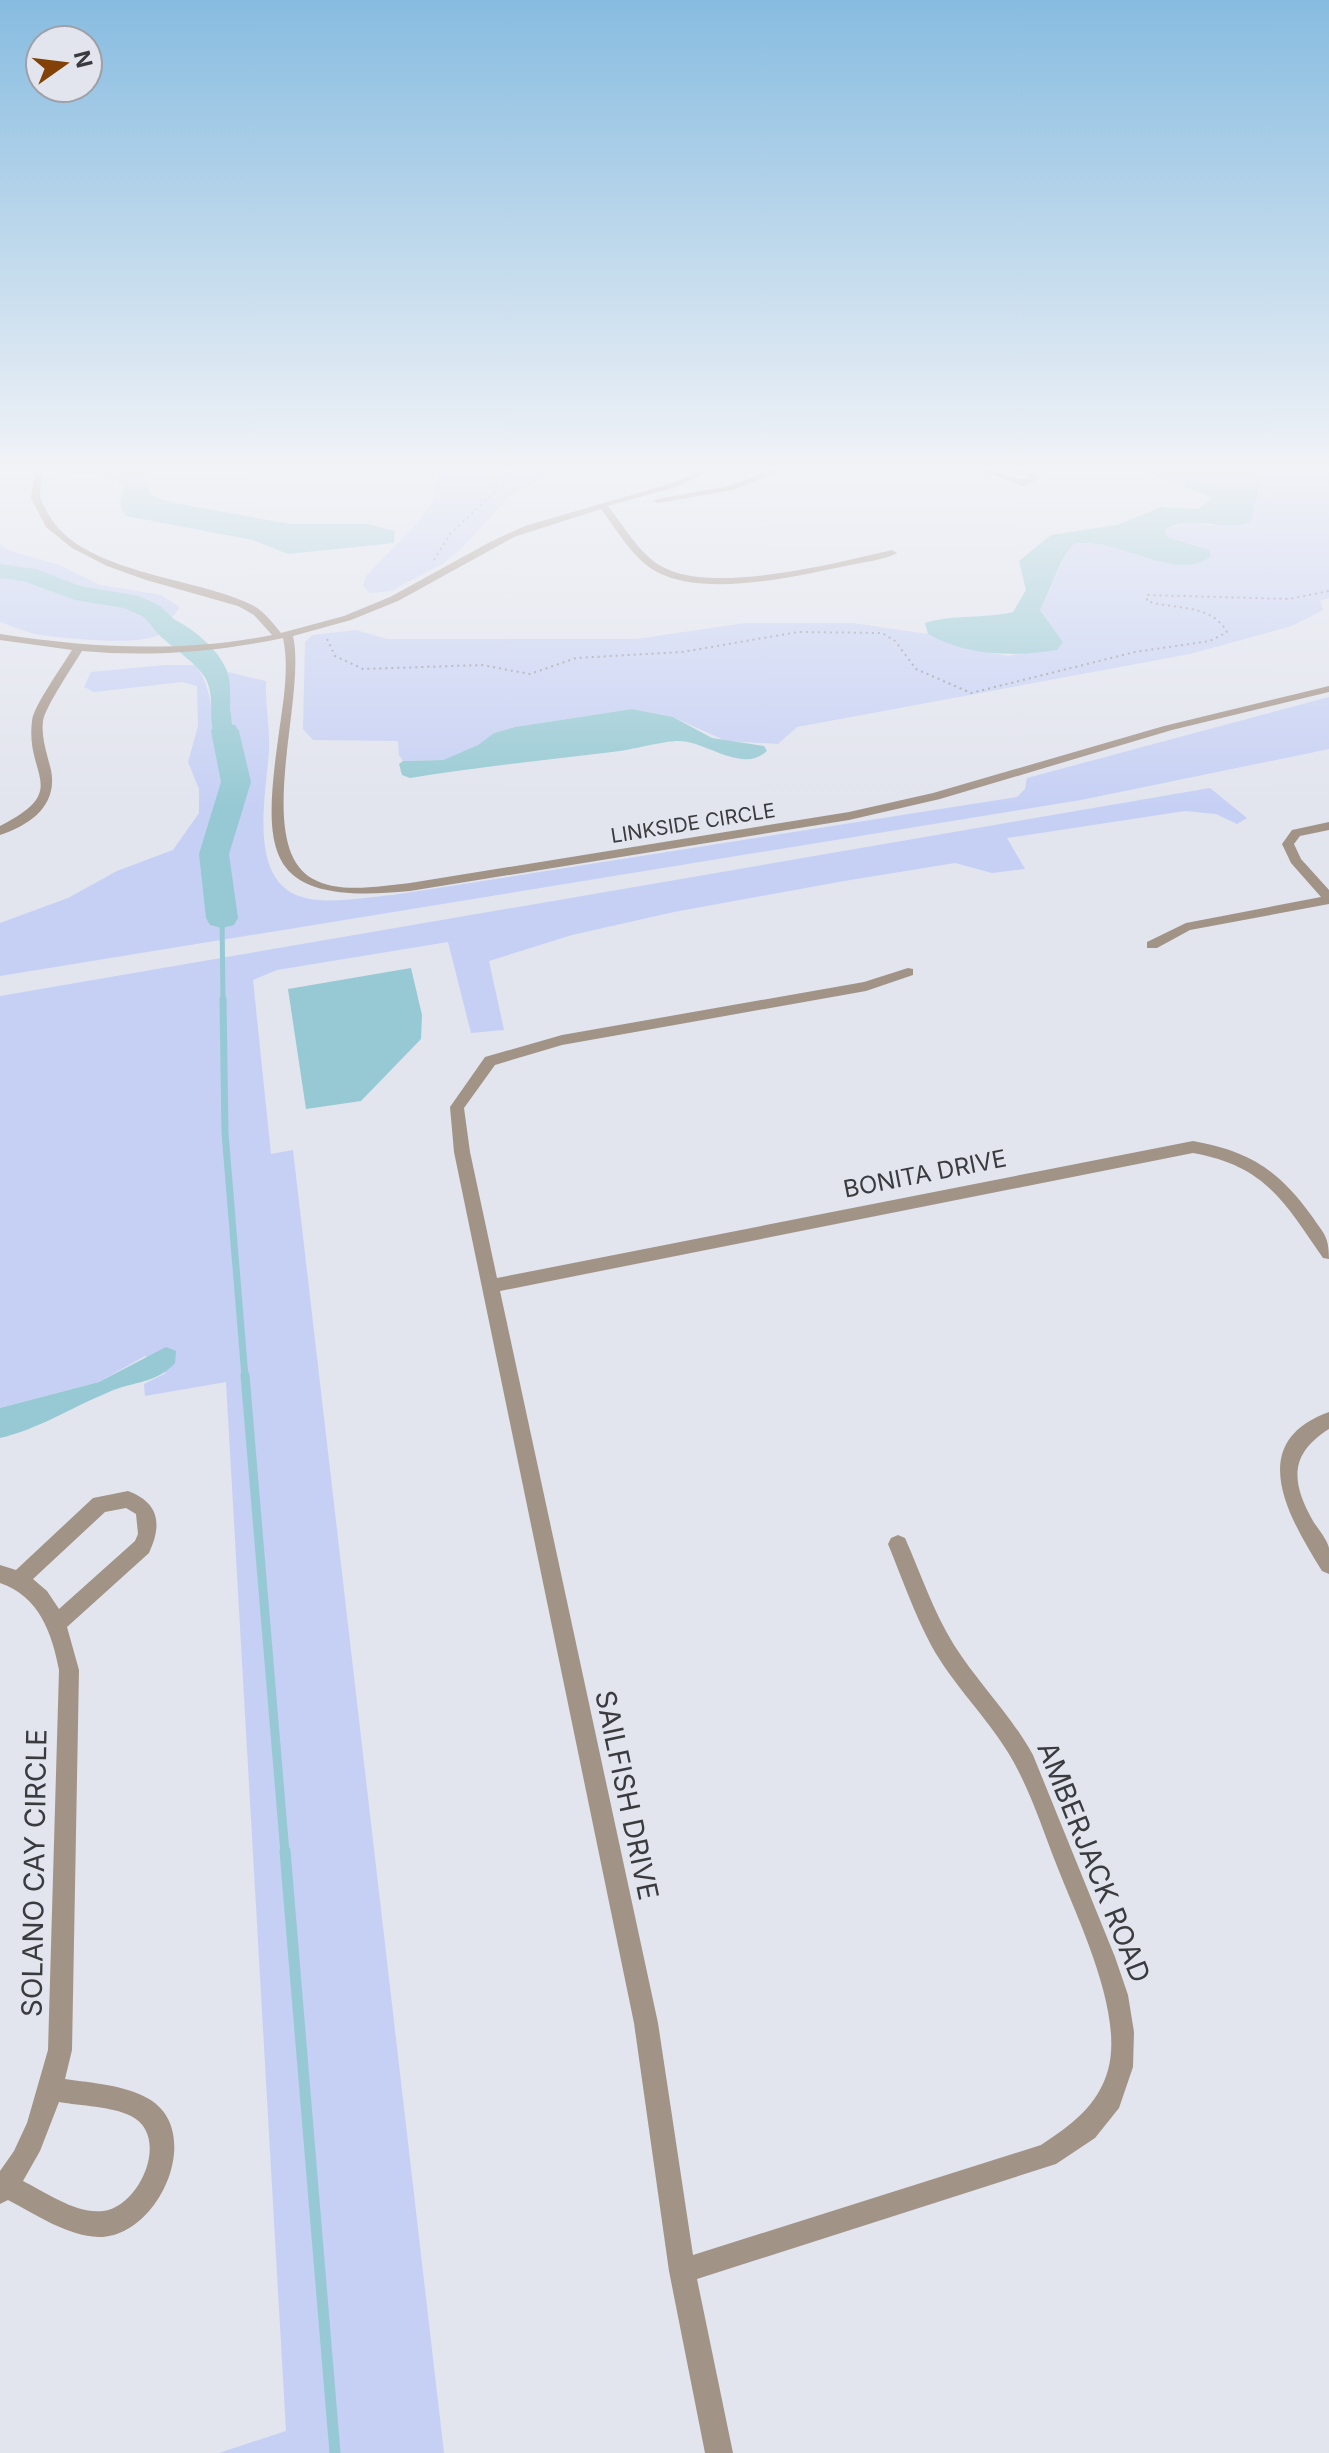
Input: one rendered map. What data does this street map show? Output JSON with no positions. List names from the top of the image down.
{
  "streets": {
    "street": [
      "LINKSIDE CIRCLE",
      "BONITA DRIVE",
      "SAILFISH DRIVE",
      "AMBERJACK ROAD",
      "SOLANO CAY CIRCLE"
    ]
  },
  "crossings": [
    ["BONITA DRIVE", "SAILFISH DRIVE"],
    ["SAILFISH DRIVE", "AMBERJACK ROAD"]
  ],
  "north": "right"
}
